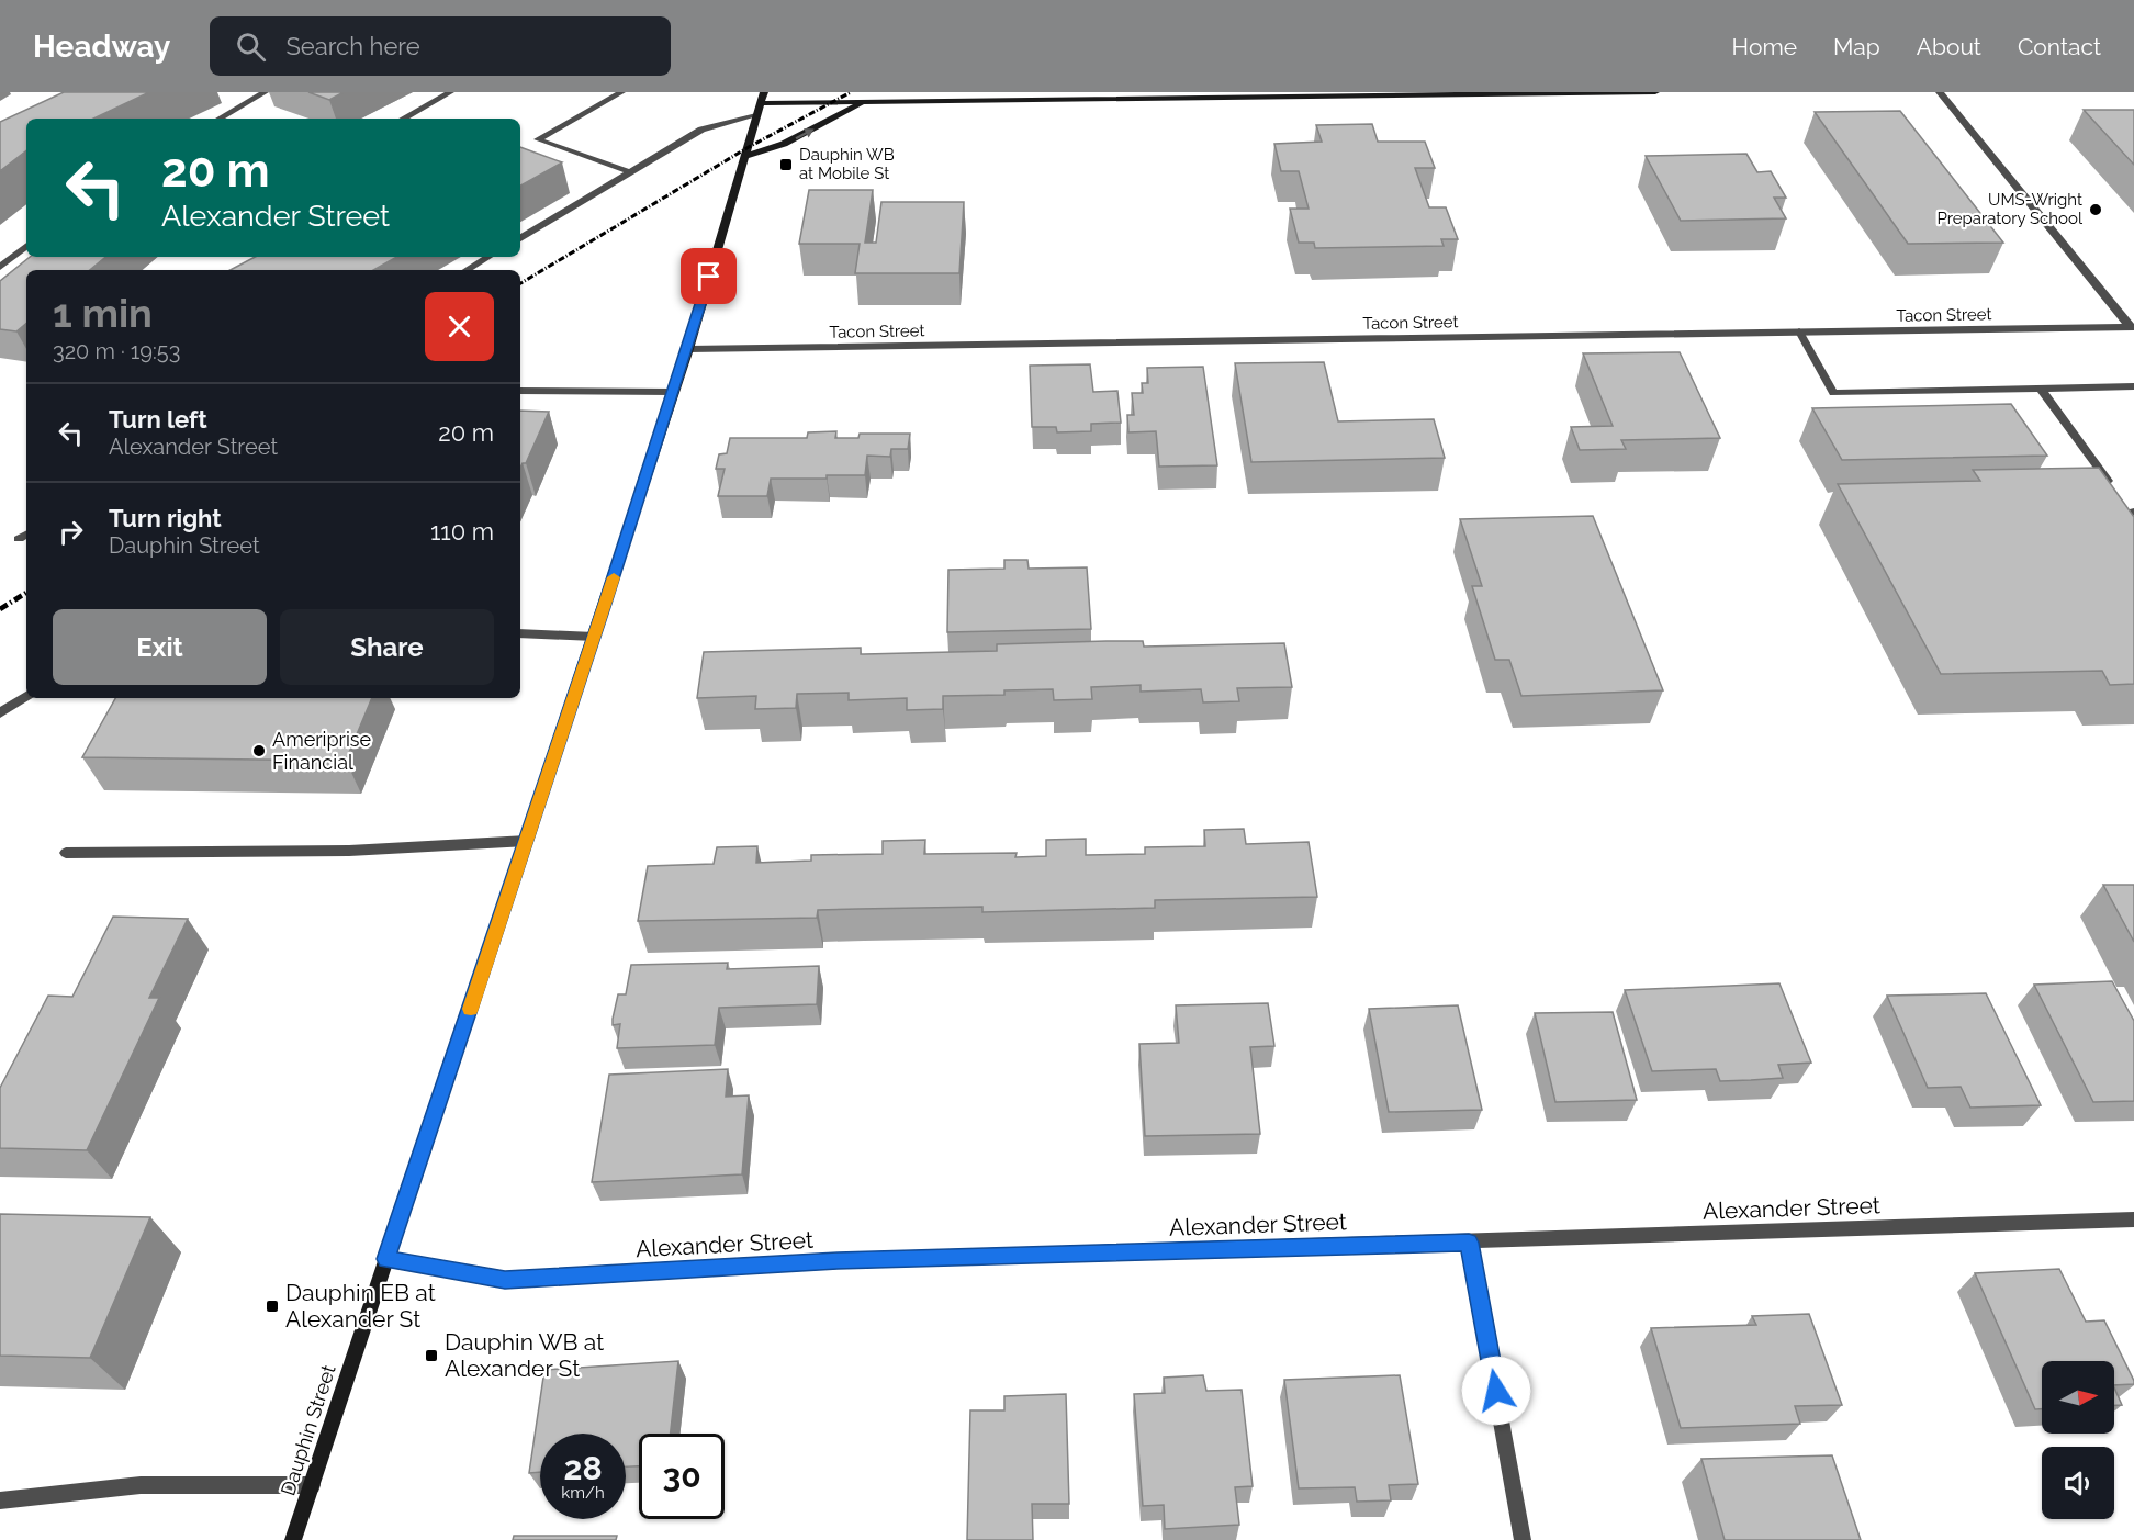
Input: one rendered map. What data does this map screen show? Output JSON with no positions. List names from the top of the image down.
{
  "streets": {
    "main road": ["Dauphin Street"],
    "street": ["Tacon Street", "Alexander Street"]
  },
  "crossings": [
    ["Tacon Street", "Dauphin Street"],
    ["Alexander Street", "Dauphin Street"]
  ],
  "places": {
    "transit": ["Dauphin WB at Mobile St", "Dauphin EB at Alexander St", "Dauphin WB at Alexander St"],
    "other": ["UMS-Wright Preparatory School", "Ameriprise Financial"]
  },
  "north": "right",
  "page": {
    "header": "Headway",
    "search": "Search here",
    "nav": [
      "Home",
      "Map",
      "About",
      "Contact"
    ],
    "turn": ["20 m", "Alexander Street"],
    "heading": ["1 min", "320 m · 19:53"],
    "list": [
      {
        "name": "Turn left",
        "note": "Alexander Street",
        "value": "20 m"
      },
      {
        "name": "Turn right",
        "note": "Dauphin Street",
        "value": "110 m"
      }
    ],
    "buttons": ["Exit", "Share"],
    "speed": "28 km/h",
    "limit": "30"
  }
}
